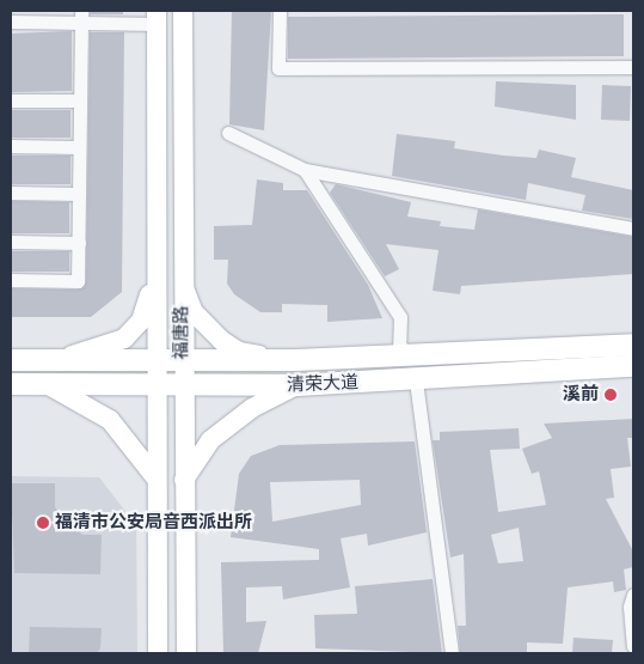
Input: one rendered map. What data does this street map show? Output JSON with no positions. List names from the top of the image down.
{
  "streets": {
    "main road": ["清荣大道"],
    "street": ["福唐路"]
  },
  "crossings": [
    ["福唐路", "清荣大道"]
  ],
  "places": ["溪前", "福清市公安局音西派出所"]
}
